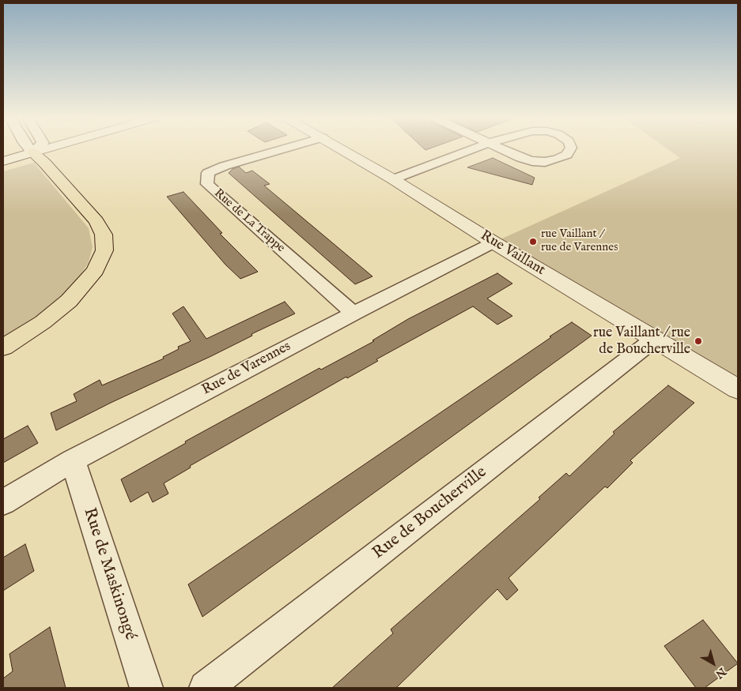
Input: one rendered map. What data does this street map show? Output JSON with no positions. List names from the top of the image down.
{
  "streets": {
    "street": [
      "Rue de La Trappe",
      "Rue Vaillant",
      "Rue de Varennes",
      "Rue de Boucherville",
      "Rue de Maskinongé"
    ]
  },
  "crossings": [
    ["Rue de La Trappe", "Rue de Varennes"],
    ["Rue Vaillant", "Rue de Varennes"],
    ["Rue Vaillant", "Rue de Boucherville"],
    ["Rue de Varennes", "Rue de Maskinongé"]
  ],
  "places": ["rue Vaillant / rue de Varennes", "rue Vaillant / rue de Boucherville"],
  "north": "bottom right"
}
